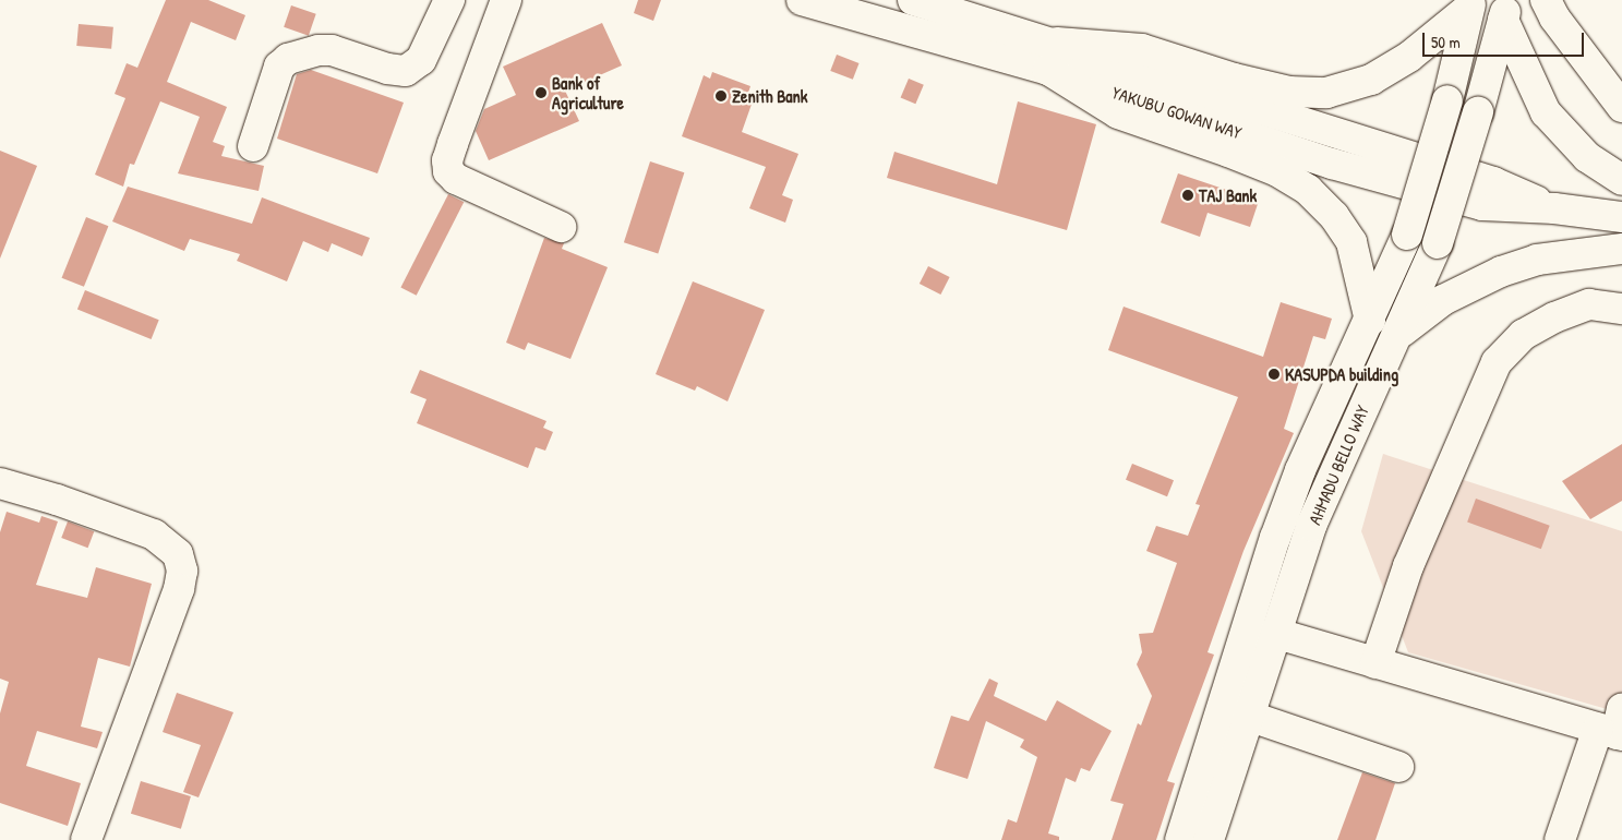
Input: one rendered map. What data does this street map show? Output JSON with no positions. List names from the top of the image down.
{
  "streets": {
    "main road": ["YAKUBU GOWAN WAY", "AHMADU BELLO WAY"]
  },
  "places": [
    "Bank of Agriculture",
    "Zenith Bank",
    "TAJ Bank",
    "KASUPDA building"
  ],
  "scale_bar": "50 m"
}
